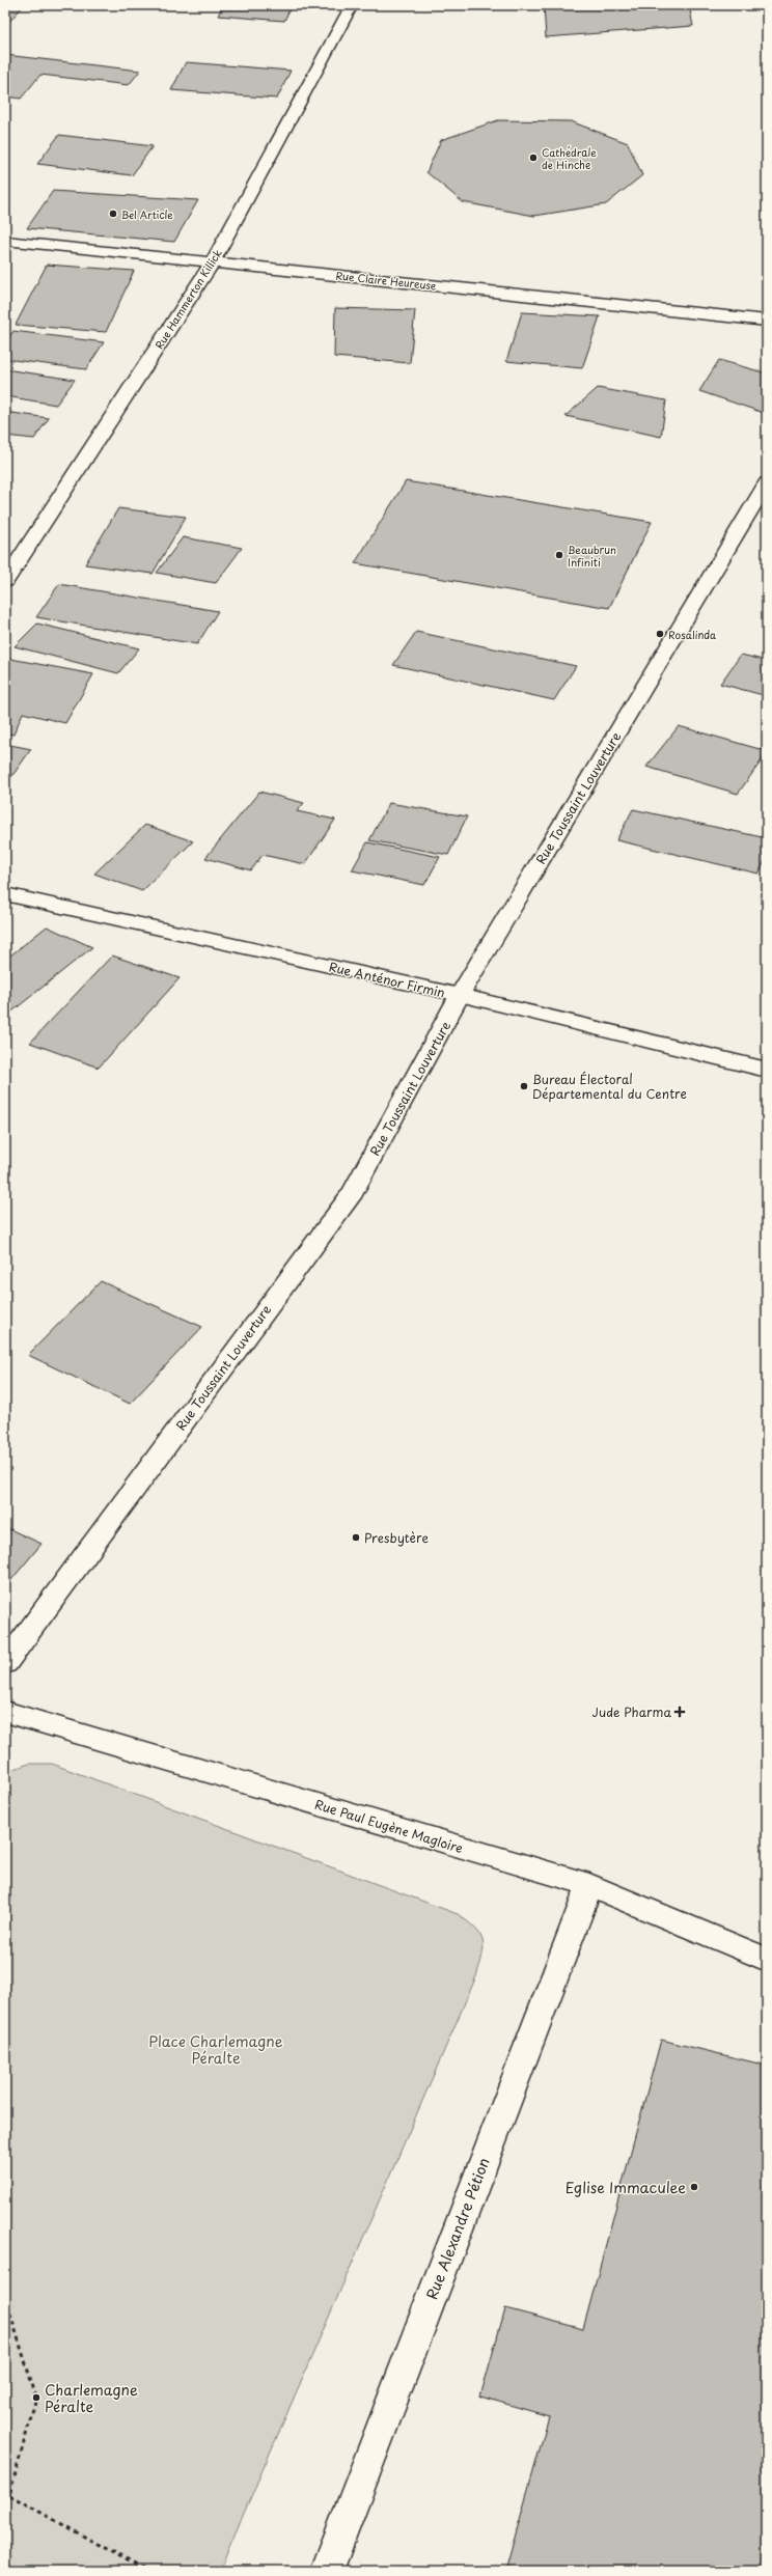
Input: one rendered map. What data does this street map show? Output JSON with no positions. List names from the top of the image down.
{
  "streets": {
    "street": [
      "Rue Claire Heureuse",
      "Rue Hammerton Killick",
      "Rue Toussaint Louverture",
      "Rue Anténor Firmin",
      "Rue Paul Eugène Magloire",
      "Rue Alexandre Pétion"
    ]
  },
  "crossings": [
    ["Rue Claire Heureuse", "Rue Hammerton Killick"],
    ["Rue Toussaint Louverture", "Rue Anténor Firmin"],
    ["Rue Paul Eugène Magloire", "Rue Alexandre Pétion"]
  ],
  "parks": ["Place Charlemagne Péralte"],
  "places": {
    "other": [
      "Cathédrale de Hinche",
      "Bel Article",
      "Beaubrun Infiniti",
      "Rosalinda",
      "Bureau Électoral Départemental du Centre",
      "Presbytère",
      "Eglise Immaculee",
      "Charlemagne Péralte"
    ],
    "health": ["Jude Pharma"]
  }
}
